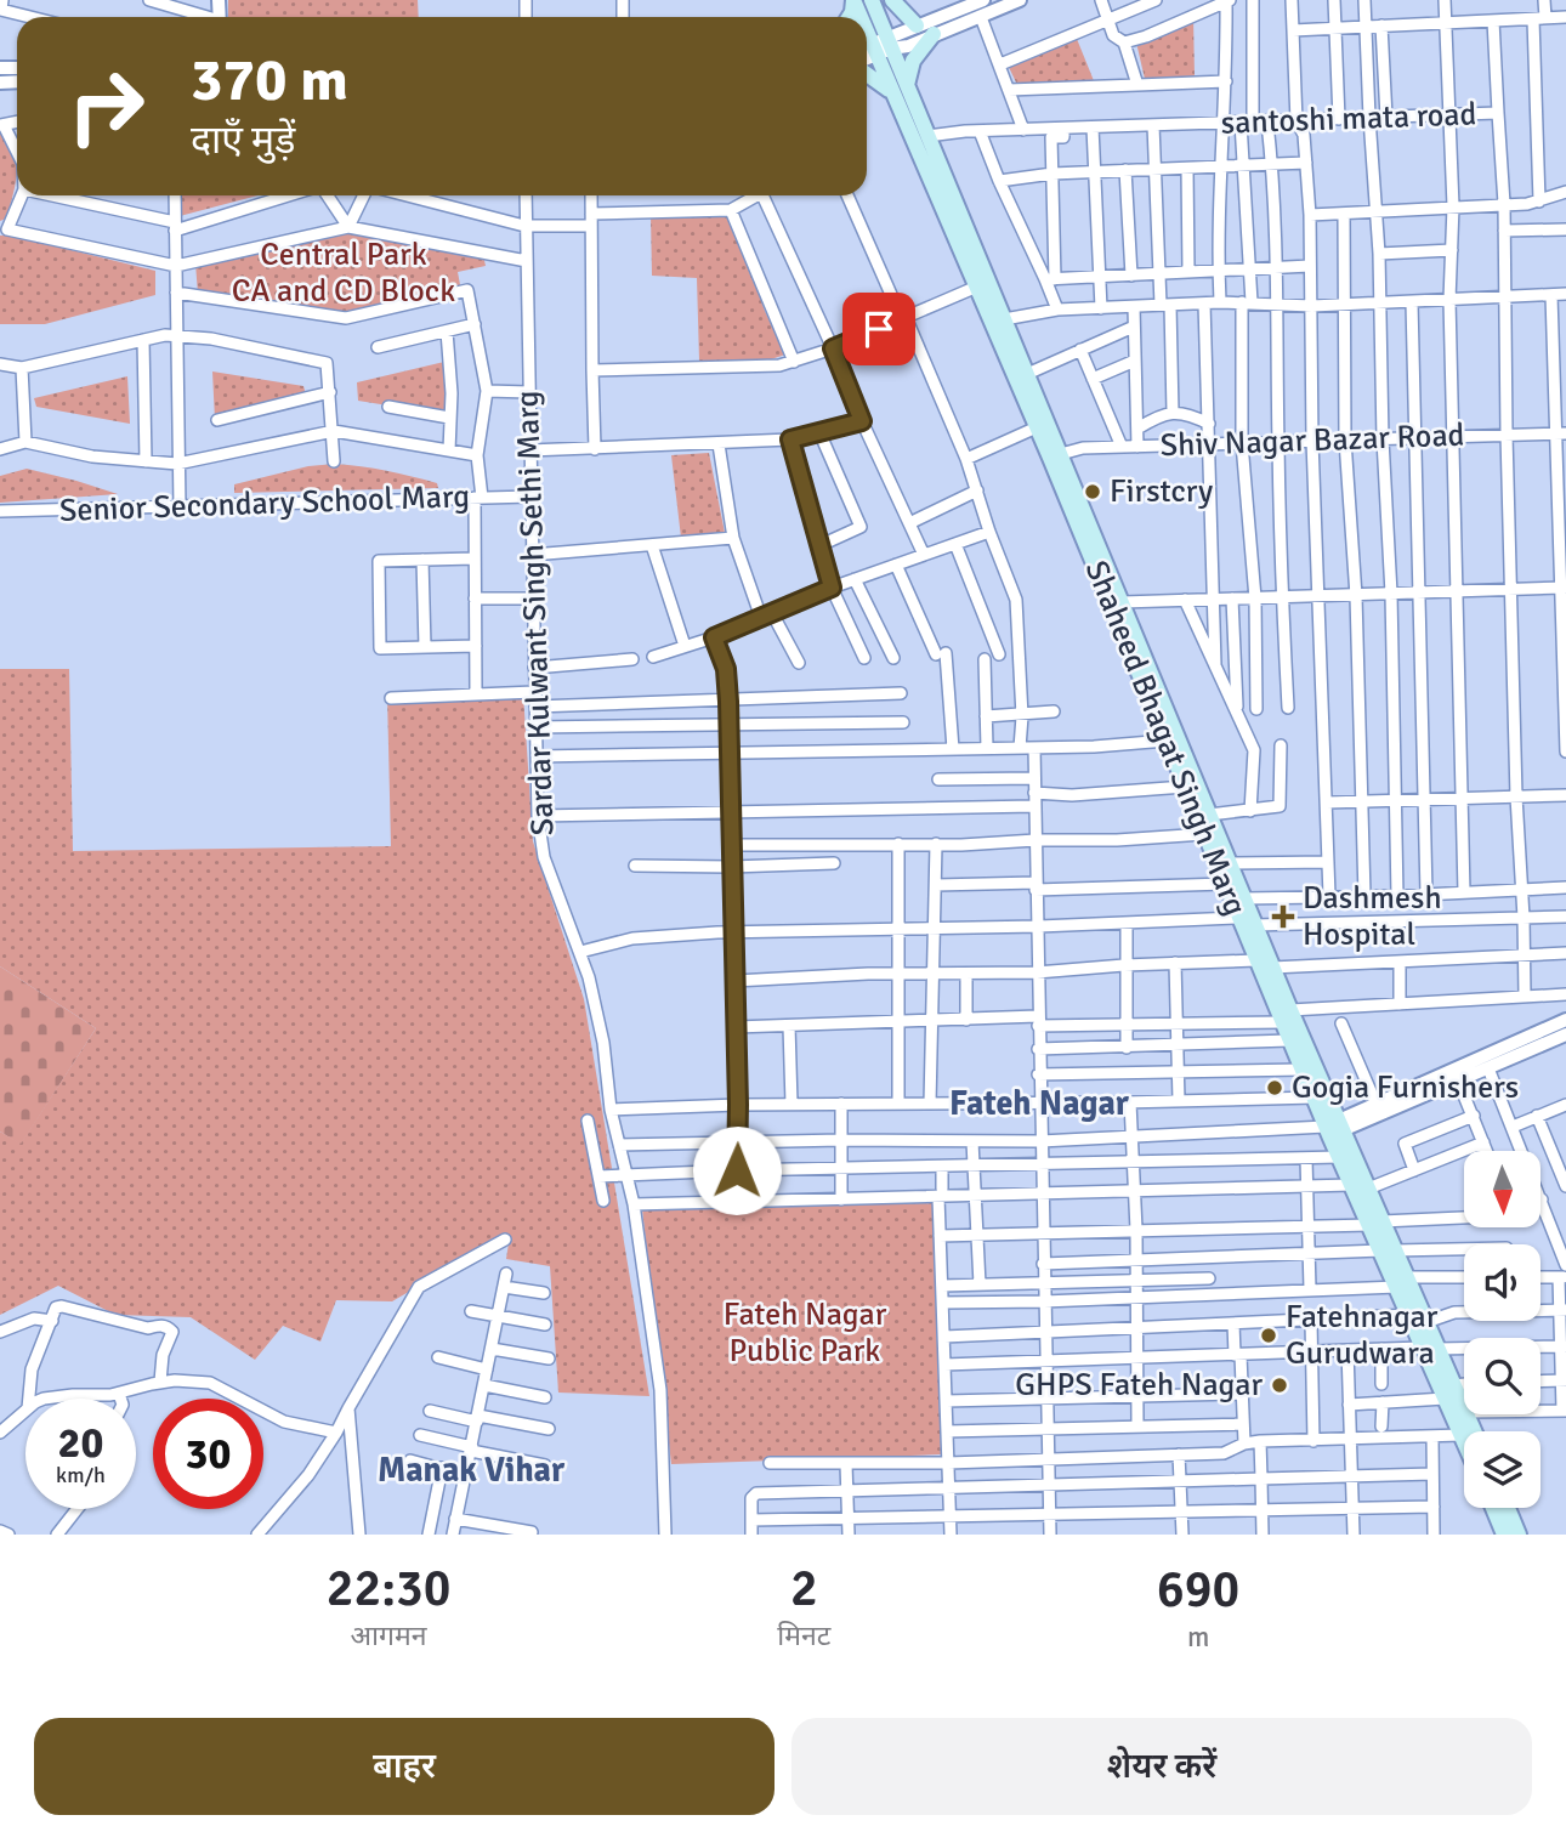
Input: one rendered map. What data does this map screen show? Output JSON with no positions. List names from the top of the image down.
{
  "streets": {
    "main road": ["Shaheed Bhagat Singh Marg"],
    "street": [
      "santoshi mata road",
      "Shiv Nagar Bazar Road",
      "Senior Secondary School Marg",
      "Sardar Kulwant Singh Sethi Marg"
    ]
  },
  "crossings": [
    ["santoshi mata road", "Shiv Nagar Bazar Road"],
    ["santoshi mata road", "Shaheed Bhagat Singh Marg"],
    ["Shiv Nagar Bazar Road", "Shaheed Bhagat Singh Marg"],
    ["Senior Secondary School Marg", "Sardar Kulwant Singh Sethi Marg"]
  ],
  "districts": ["Fateh Nagar", "Manak Vihar"],
  "parks": ["Central Park CA and CD Block", "Fateh Nagar Public Park"],
  "places": {
    "other": [
      "Firstcry",
      "Gogia Furnishers",
      "Fatehnagar Gurudwara",
      "GHPS Fateh Nagar"
    ],
    "health": ["Dashmesh Hospital"]
  },
  "north": "bottom",
  "page": {
    "turn": ["370 m", "दाएँ मुड़ें"],
    "speed": "20 km/h",
    "limit": "30",
    "eta": [
      "22:30",
      "आगमन",
      "2",
      "मिनट",
      "690",
      "m"
    ],
    "buttons": ["बाहर", "शेयर करें"]
  }
}
